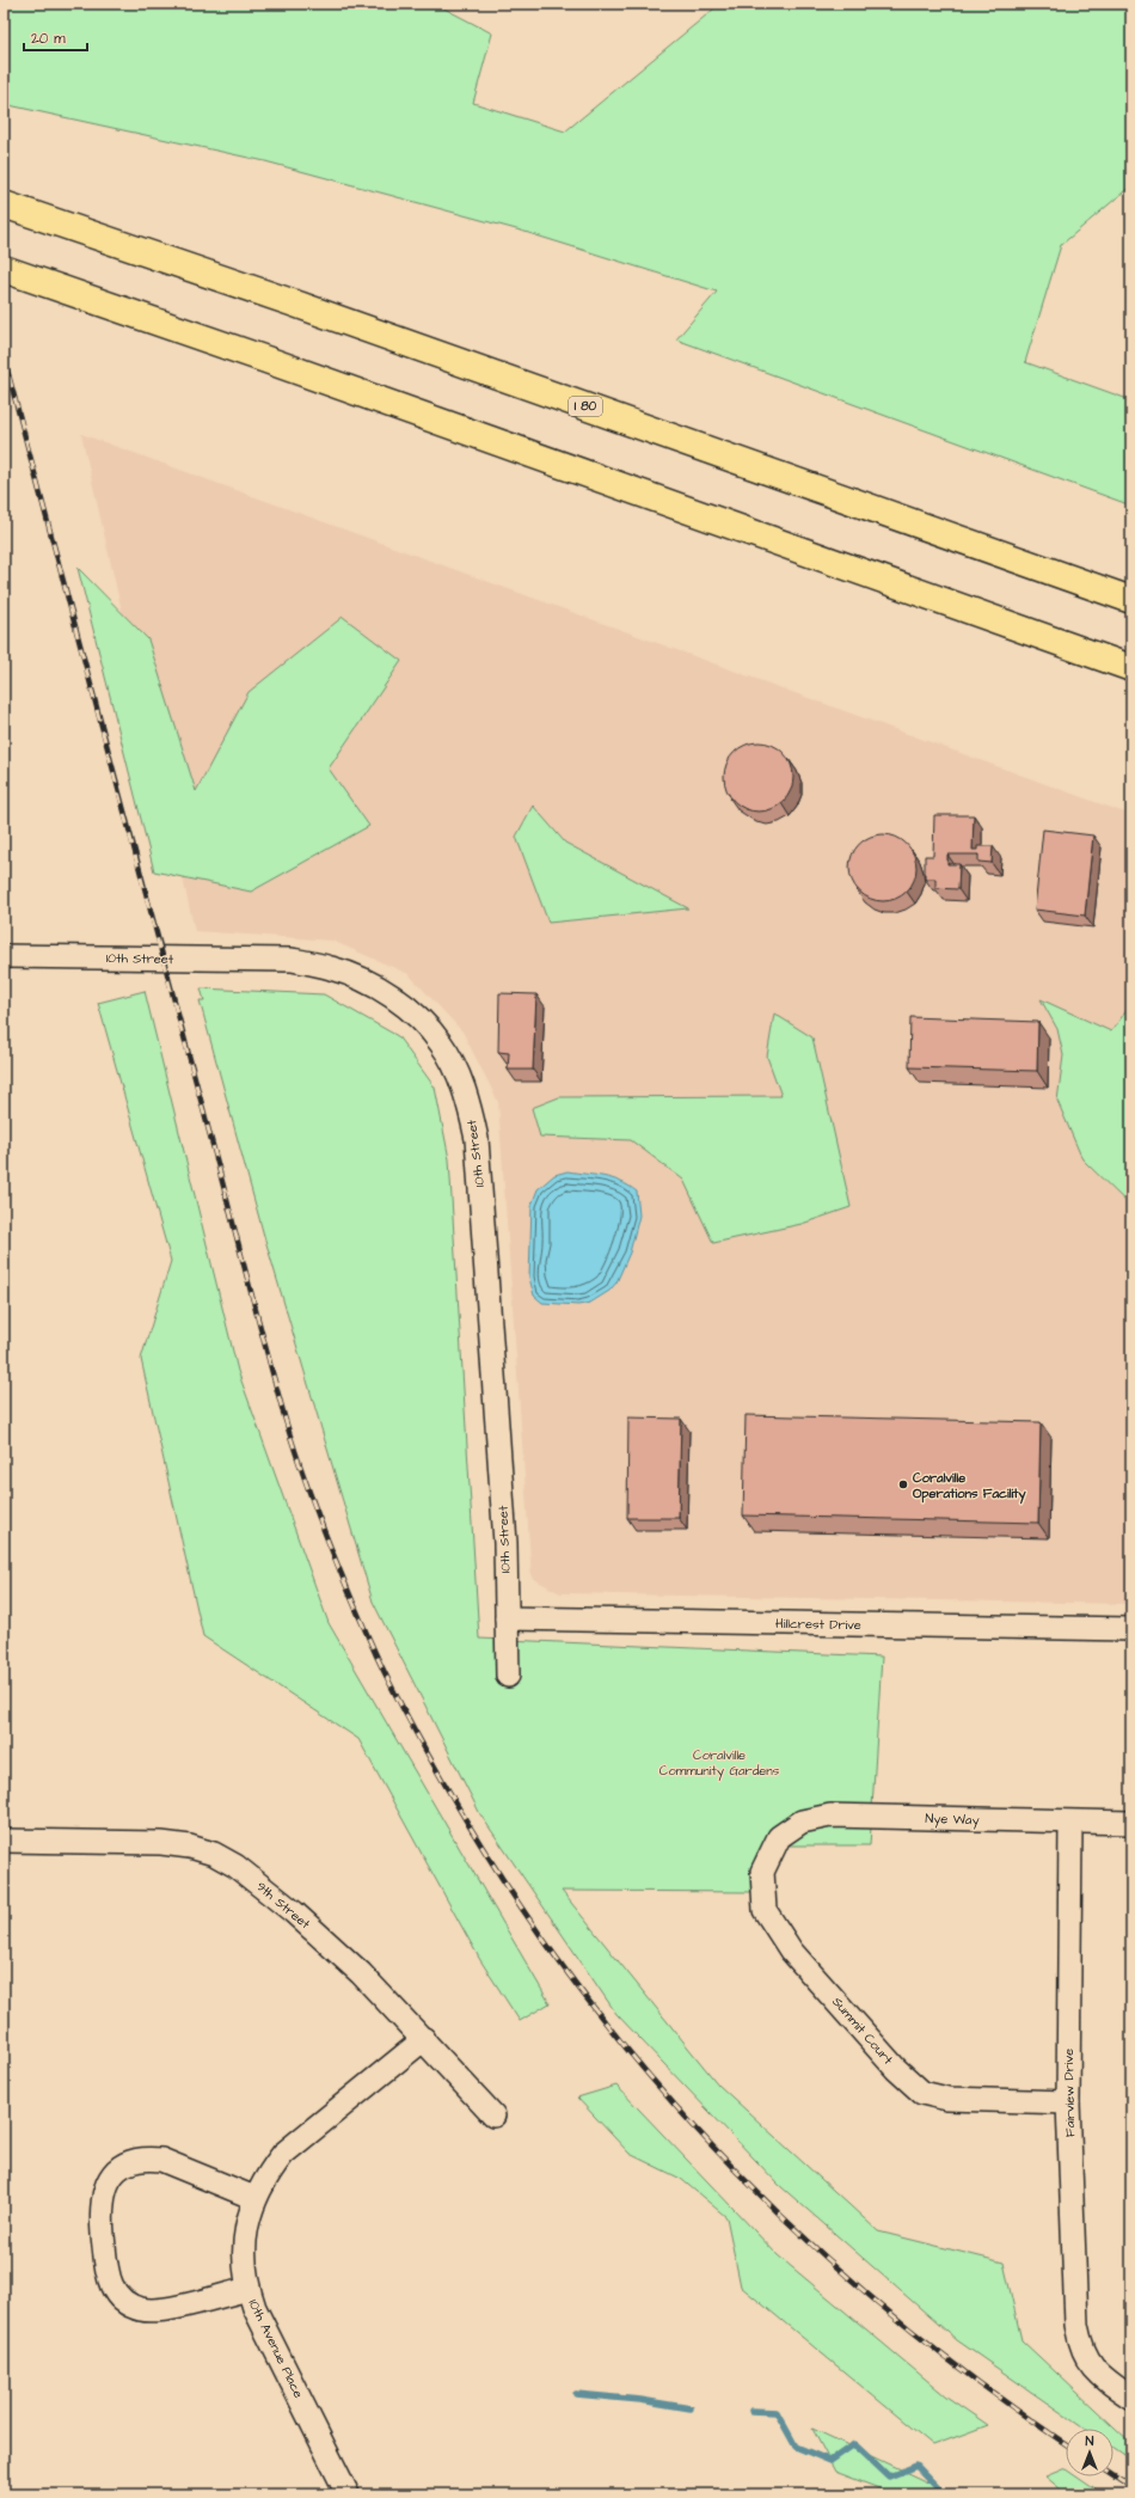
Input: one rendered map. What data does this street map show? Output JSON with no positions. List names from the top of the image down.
{
  "streets": {
    "highway": ["I 80"],
    "street": [
      "10th Street",
      "Hillcrest Drive",
      "Nye Way",
      "9th Street",
      "Summit Court",
      "Fairview Drive",
      "10th Avenue Place"
    ]
  },
  "crossings": [
    ["10th Street", "Hillcrest Drive"],
    ["Nye Way", "Summit Court"],
    ["Nye Way", "Fairview Drive"],
    ["9th Street", "10th Avenue Place"],
    ["Summit Court", "Fairview Drive"]
  ],
  "parks": ["Coralville Community Gardens"],
  "places": ["Coralville Operations Facility"],
  "scale_bar": "20 m",
  "north": "top"
}
